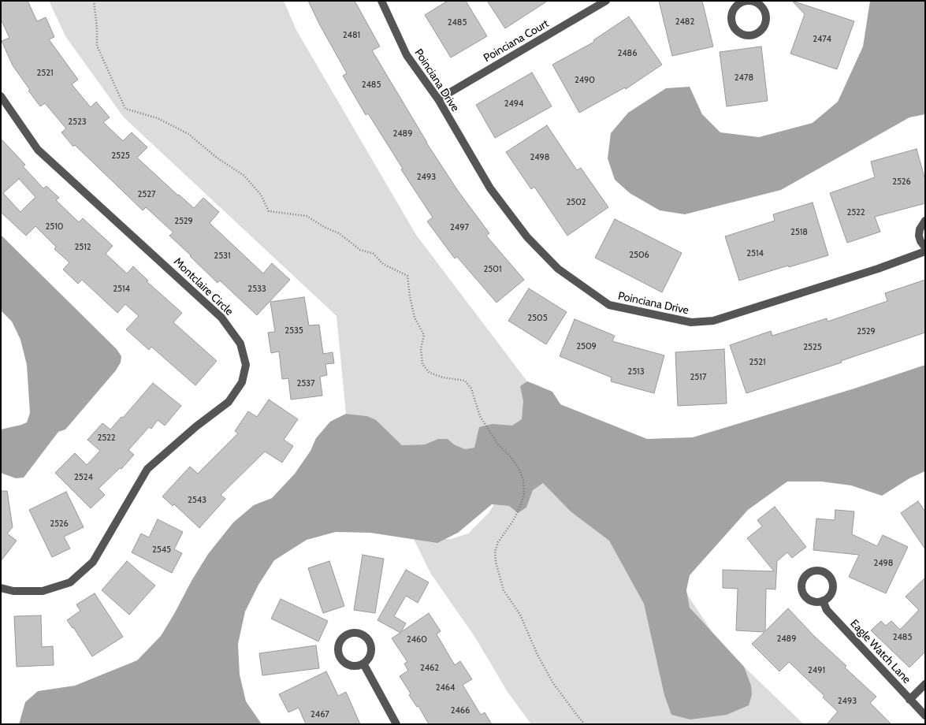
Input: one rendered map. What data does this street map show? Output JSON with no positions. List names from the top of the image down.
{
  "streets": {
    "street": [
      "Poinciana Court",
      "Poinciana Drive",
      "Montclaire Circle",
      "Eagle Watch Lane"
    ]
  },
  "crossings": [
    ["Poinciana Court", "Poinciana Drive"]
  ],
  "house_numbers": [
    "2482",
    "2485",
    "2481",
    "2474",
    "2486",
    "2521",
    "2478",
    "2490",
    "2485",
    "2494",
    "2523",
    "2489",
    "2525",
    "2498",
    "2493",
    "2526",
    "2527",
    "2502",
    "2522",
    "2529",
    "2510",
    "2497",
    "2518",
    "2512",
    "2514",
    "2506",
    "2531",
    "2501",
    "2514",
    "2533",
    "2505",
    "2535",
    "2529",
    "2509",
    "2525",
    "2521",
    "2513",
    "2517",
    "2537",
    "2522",
    "2524",
    "2543",
    "2526",
    "2545",
    "2498",
    "2485",
    "2489",
    "2460",
    "2462",
    "2491",
    "2464",
    "2493",
    "2466",
    "2467"
  ]
}
